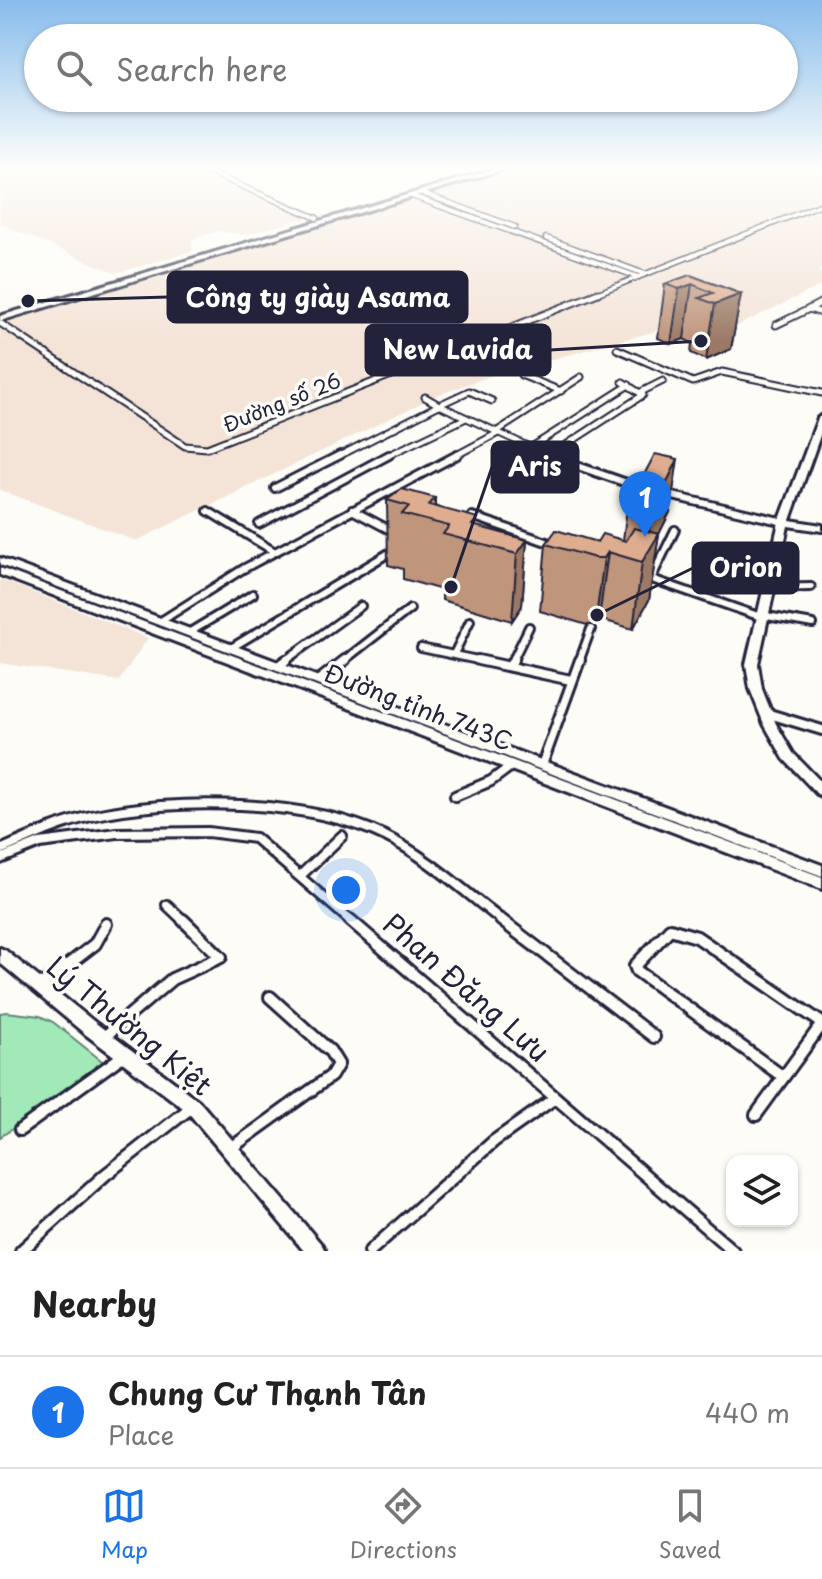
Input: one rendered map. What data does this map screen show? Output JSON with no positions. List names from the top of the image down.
{
  "streets": {
    "main road": ["Đường tỉnh 743C", "Lý Thường Kiệt"],
    "street": ["Đường số 26", "Phan Đăng Lưu"]
  },
  "places": [
    "Công ty giày Asama",
    "New Lavida",
    "Aris",
    "Orion"
  ],
  "page": {
    "search": "Search here",
    "pins": "1",
    "heading": "Nearby",
    "list": [
      {
        "mark": "1",
        "name": "Chung Cư Thạnh Tân",
        "note": "Place",
        "value": "440 m"
      }
    ],
    "nav": ["Map", "Directions", "Saved"]
  }
}
